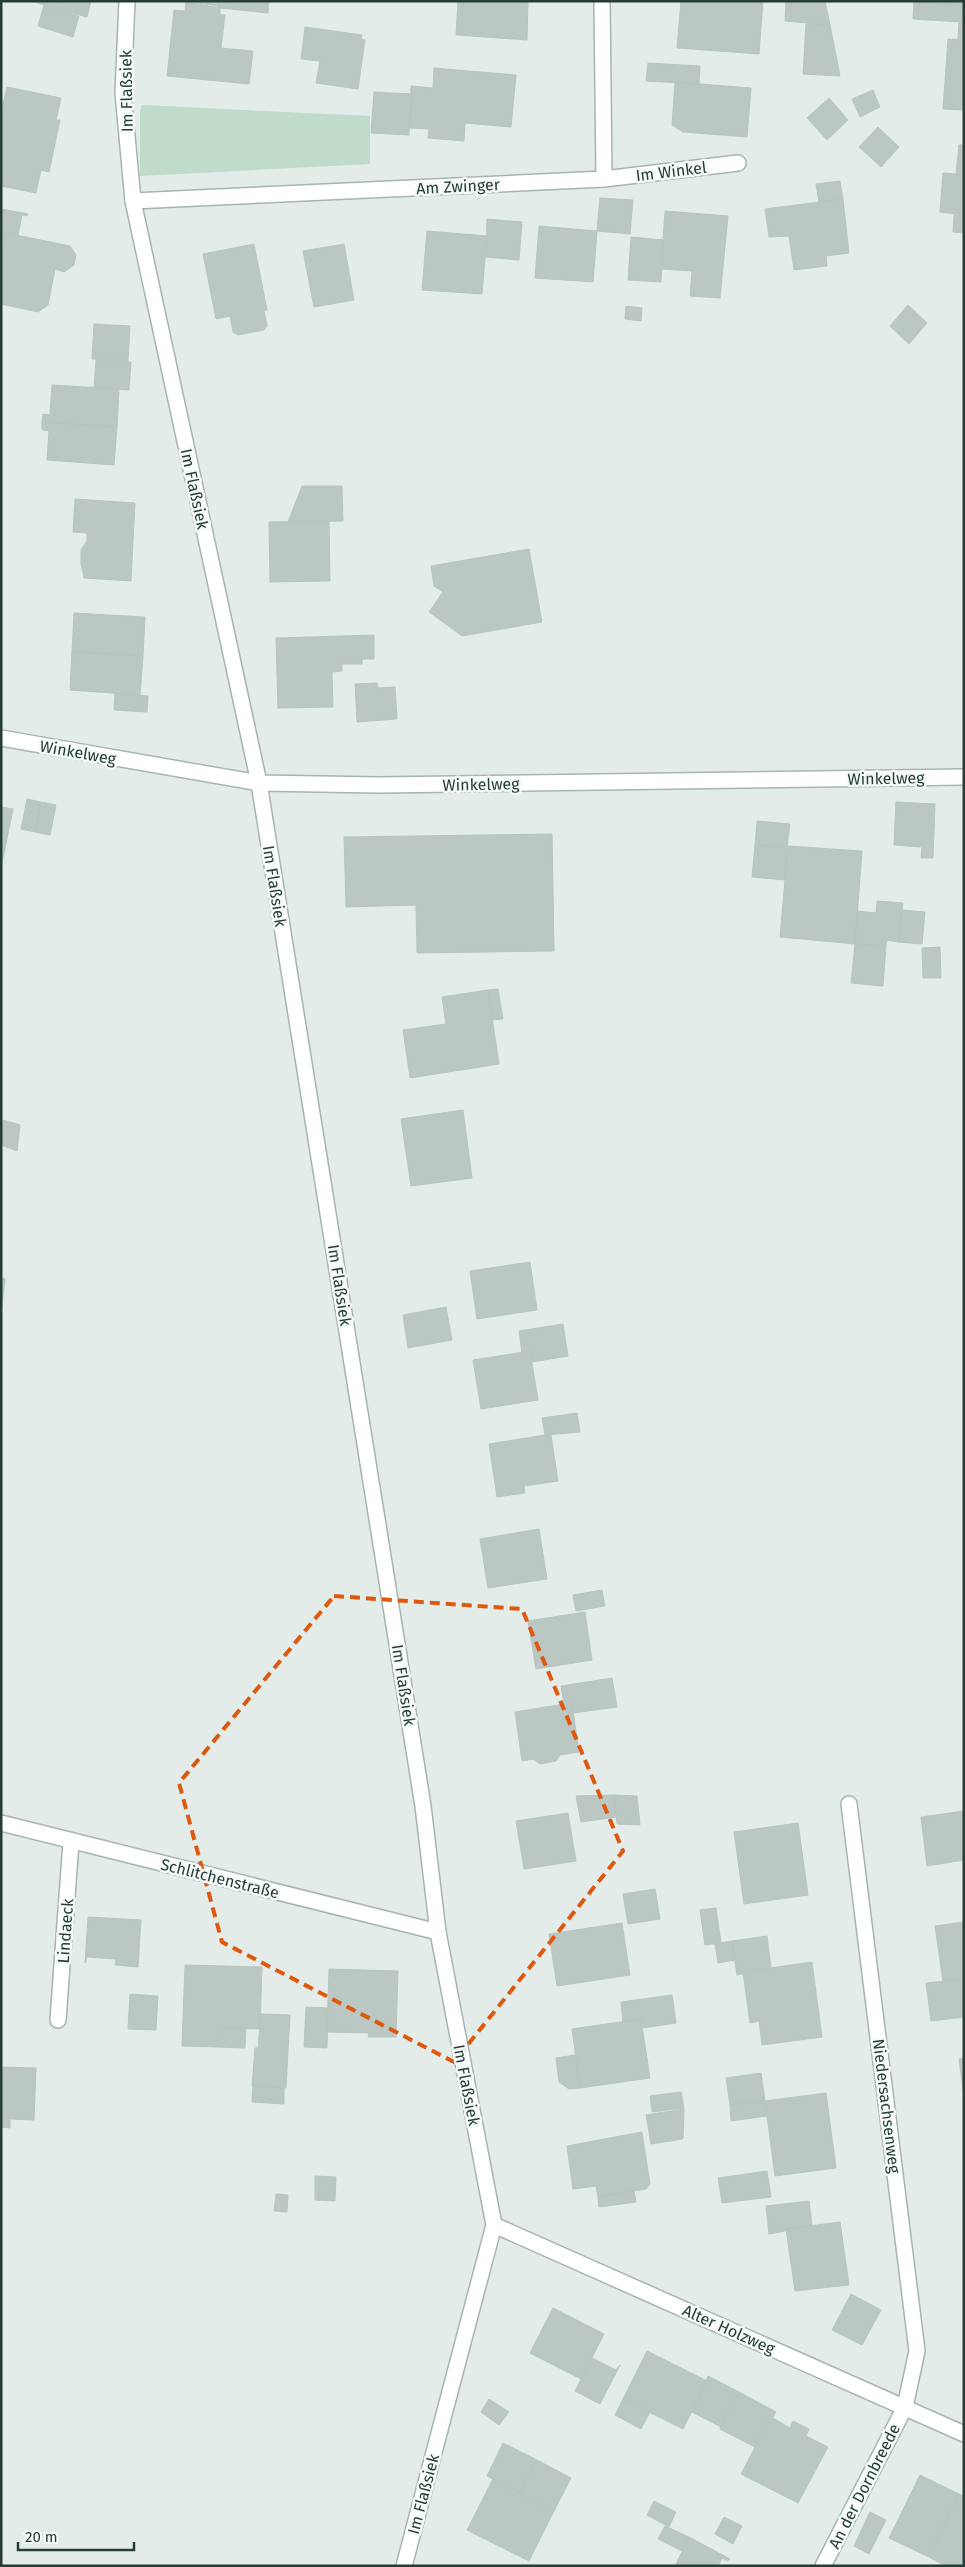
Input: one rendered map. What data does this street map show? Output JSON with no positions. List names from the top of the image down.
{
  "streets": {
    "street": [
      "Im Flaßsiek",
      "Im Winkel",
      "Am Zwinger",
      "Winkelweg",
      "Schlitchenstraße",
      "Lindaeck",
      "Niedersachsenweg",
      "Alter Holzweg",
      "An der Dornbreede"
    ]
  },
  "crossings": [
    ["Im Flaßsiek", "Am Zwinger"],
    ["Im Flaßsiek", "Winkelweg"],
    ["Im Flaßsiek", "Schlitchenstraße"],
    ["Im Flaßsiek", "Alter Holzweg"],
    ["Im Winkel", "Am Zwinger"],
    ["Schlitchenstraße", "Lindaeck"],
    ["Niedersachsenweg", "Alter Holzweg"],
    ["Niedersachsenweg", "An der Dornbreede"],
    ["Alter Holzweg", "An der Dornbreede"]
  ],
  "scale_bar": "20 m"
}
